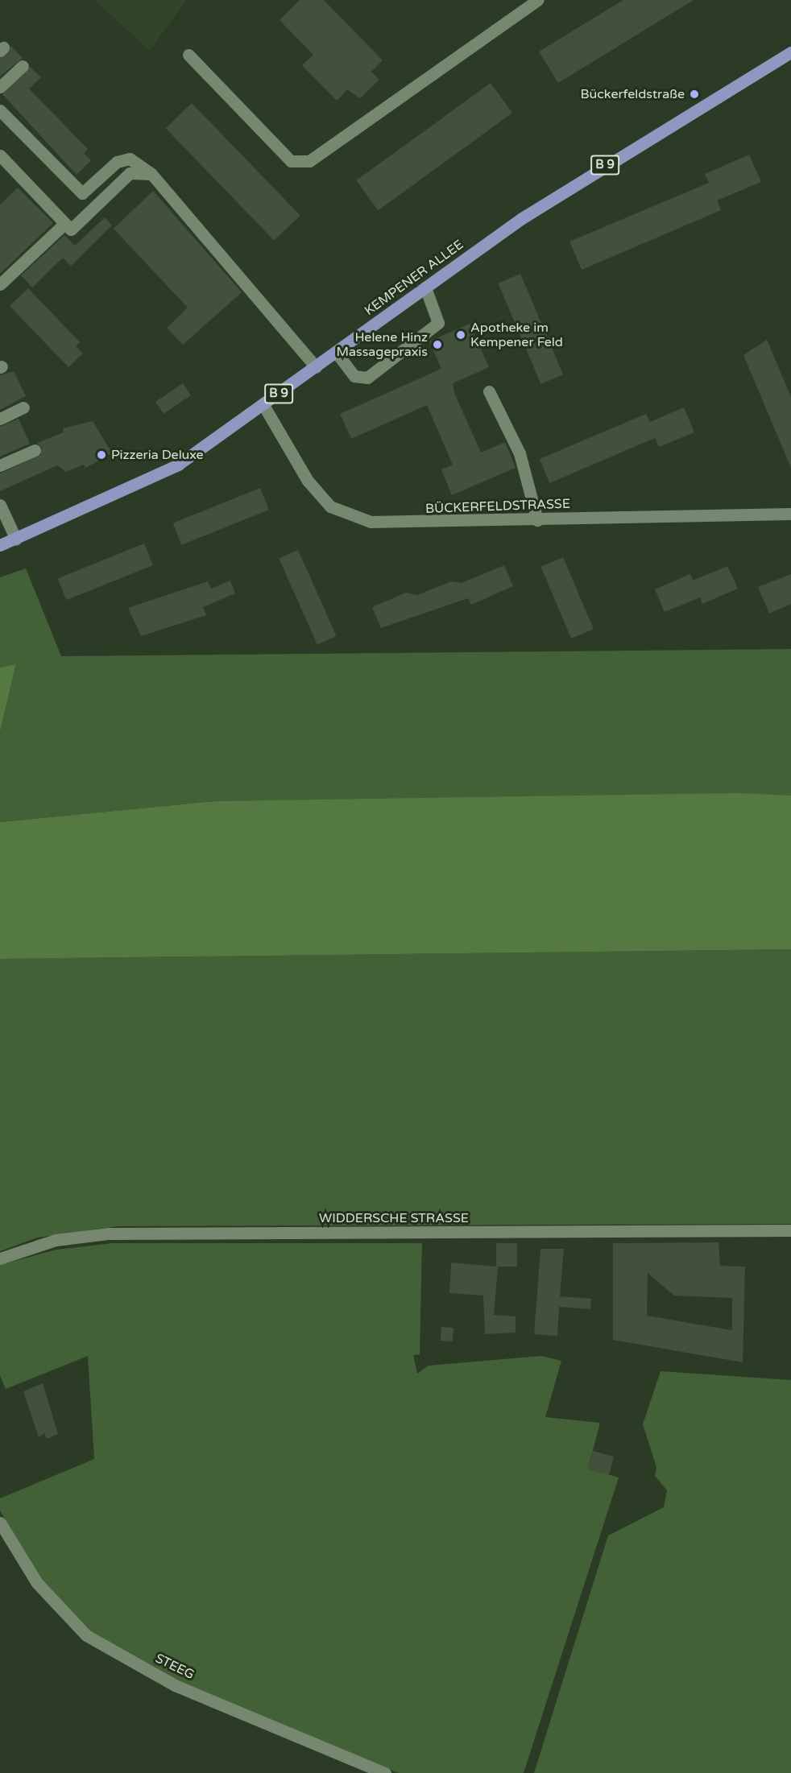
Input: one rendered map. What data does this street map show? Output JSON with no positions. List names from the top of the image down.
{
  "streets": {
    "main road": ["B 9", "KEMPENER ALLEE"],
    "street": ["BÜCKERFELDSTRASSE", "WIDDERSCHE STRASSE", "STEEG"]
  },
  "crossings": [
    ["KEMPENER ALLEE", "BÜCKERFELDSTRASSE"]
  ],
  "places": [
    "Bückerfeldstraße",
    "Apotheke im Kempener Feld",
    "Helene Hinz Massagepraxis",
    "Pizzeria Deluxe"
  ]
}
